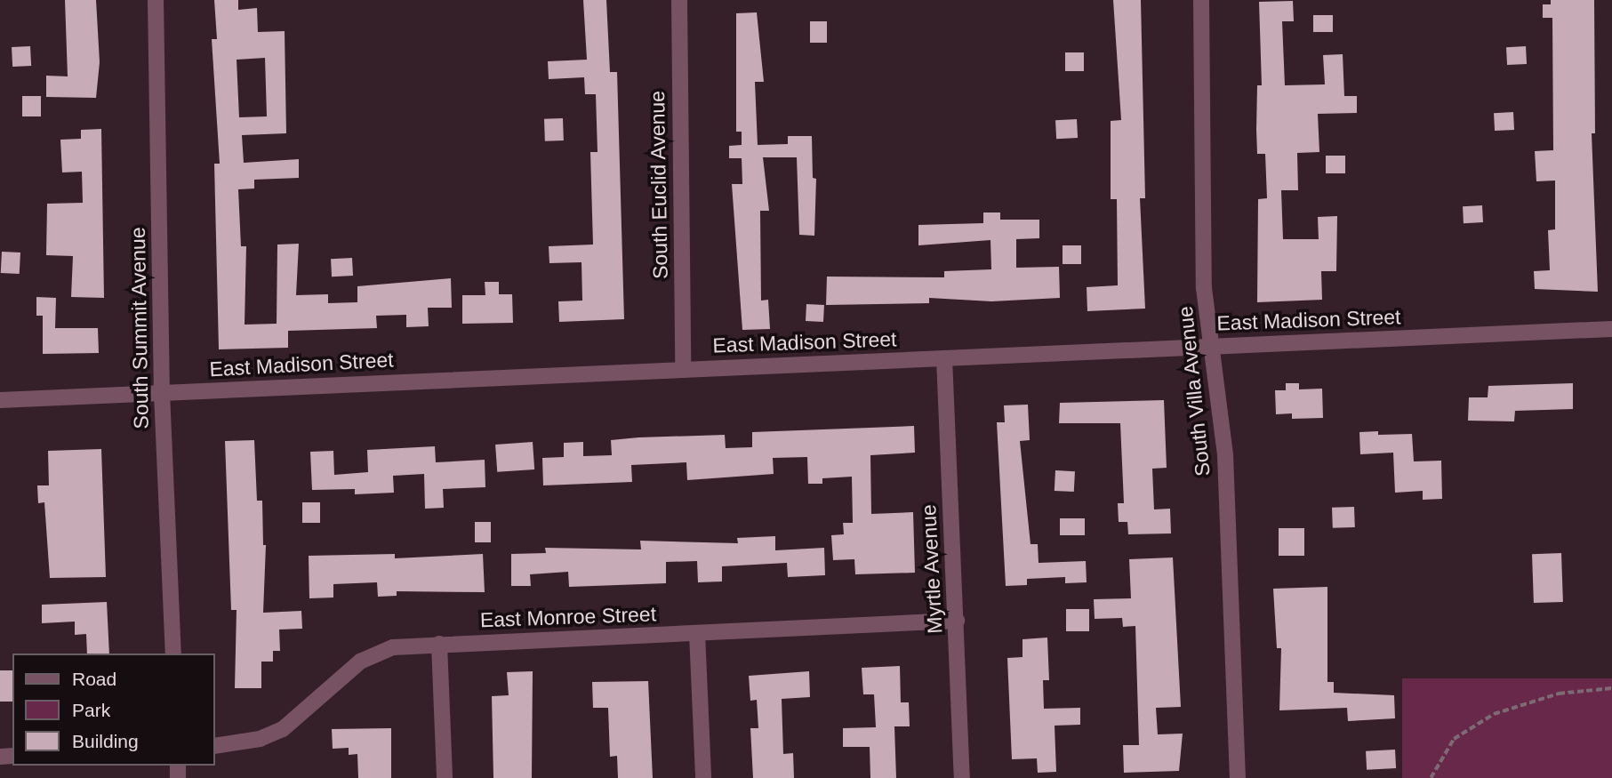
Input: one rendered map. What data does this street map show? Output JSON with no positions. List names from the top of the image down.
{
  "streets": {
    "street": [
      "South Euclid Avenue",
      "East Madison Street",
      "South Summit Avenue",
      "South Villa Avenue",
      "Myrtle Avenue",
      "East Monroe Street"
    ]
  },
  "crossings": [
    ["South Euclid Avenue", "East Madison Street"],
    ["East Madison Street", "South Summit Avenue"],
    ["East Madison Street", "South Villa Avenue"],
    ["East Madison Street", "Myrtle Avenue"],
    ["Myrtle Avenue", "East Monroe Street"]
  ],
  "legend": ["Road", "Park", "Building"]
}
